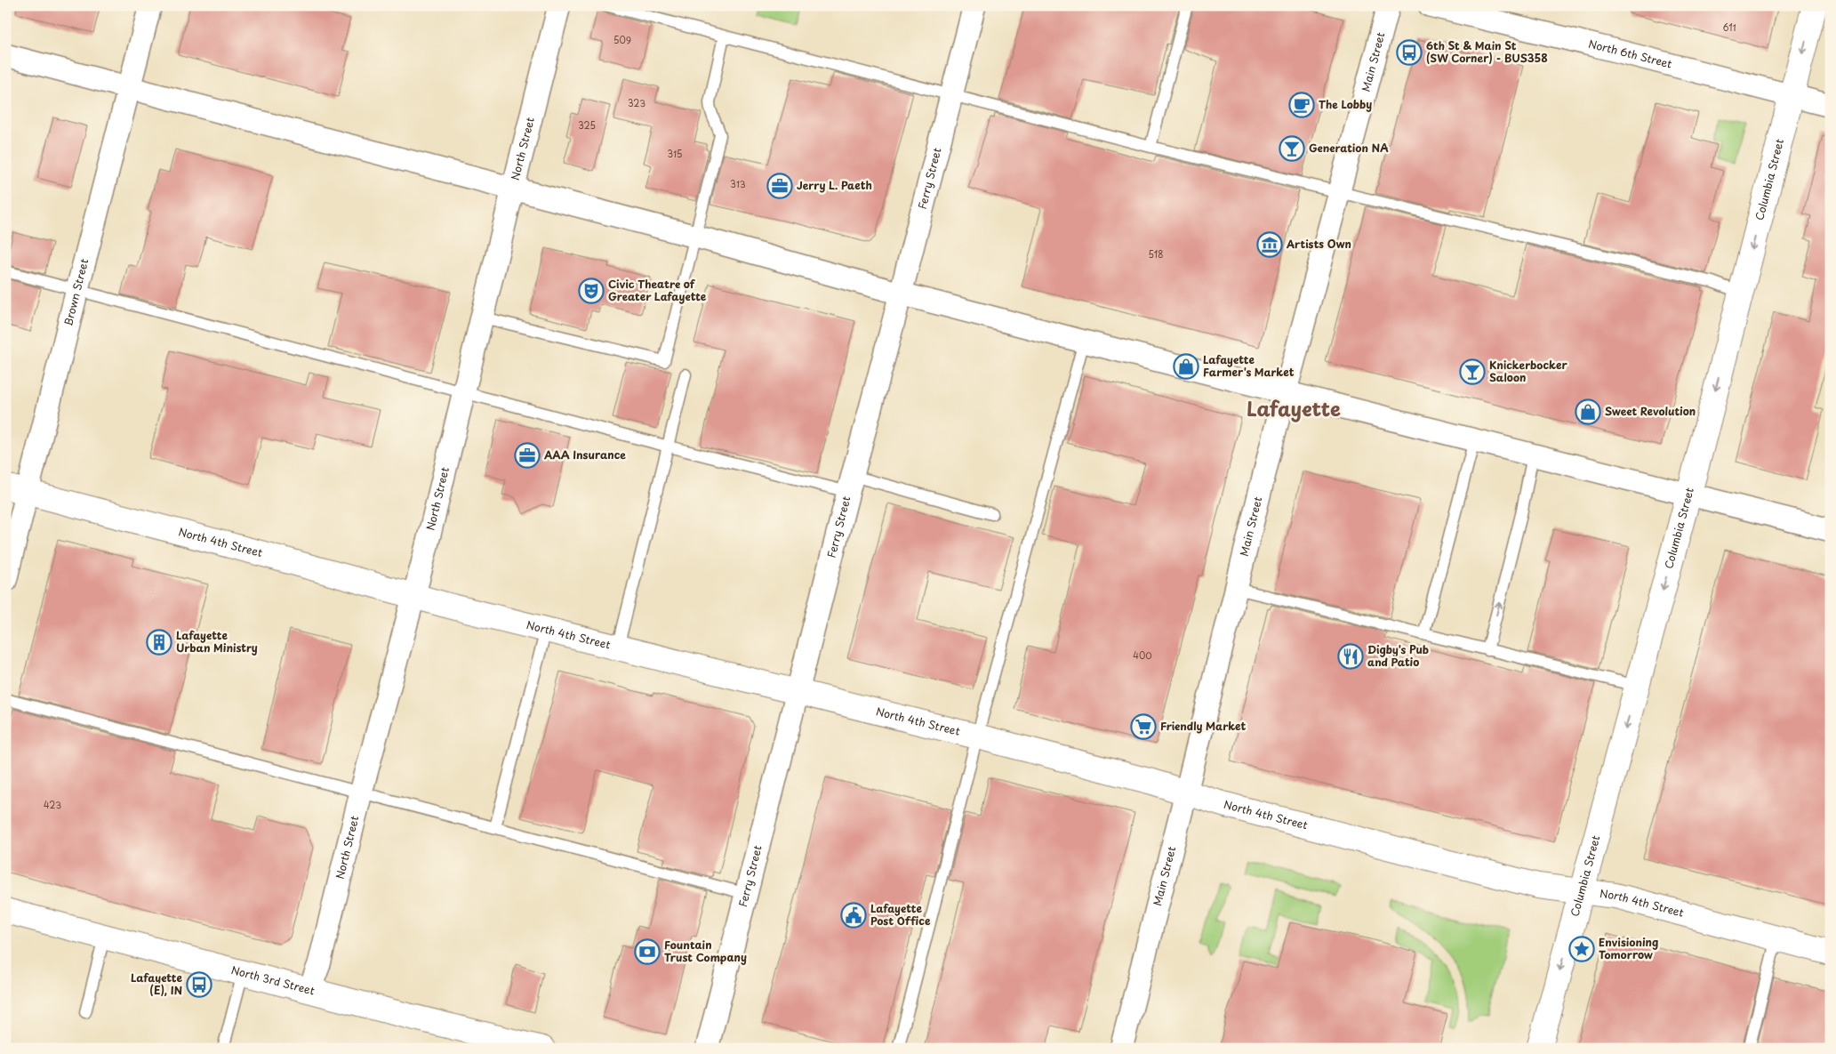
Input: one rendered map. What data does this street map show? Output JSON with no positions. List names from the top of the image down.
{
  "streets": {
    "street": [
      "North 6th Street",
      "Main Street",
      "North Street",
      "Ferry Street",
      "Columbia Street",
      "Brown Street",
      "North 4th Street",
      "North 3rd Street"
    ]
  },
  "crossings": [
    ["North 6th Street", "Columbia Street"],
    ["Main Street", "North 4th Street"],
    ["North Street", "North 4th Street"],
    ["North Street", "North 3rd Street"],
    ["Ferry Street", "North 4th Street"],
    ["Columbia Street", "North 4th Street"],
    ["Brown Street", "North 4th Street"]
  ],
  "one_way": ["Columbia Street"],
  "districts": ["Lafayette"],
  "places": {
    "bus stop": ["6th St & Main St (SW Corner) - BUS358", "Lafayette (E), IN"],
    "cafe": ["The Lobby"],
    "bar": ["Generation NA", "Knickerbocker Saloon"],
    "office": ["Jerry L. Paeth", "AAA Insurance"],
    "museum": ["Artists Own"],
    "theatre": ["Civic Theatre of Greater Lafayette"],
    "shop": ["Lafayette Farmer's Market", "Sweet Revolution"],
    "building": ["Lafayette Urban Ministry"],
    "restaurant": ["Digby's Pub and Patio"],
    "supermarket": ["Friendly Market"],
    "public building": ["Lafayette Post Office"],
    "place": ["Envisioning Tomorrow"],
    "bank": ["Fountain Trust Company"]
  },
  "house_numbers": [
    "611",
    "509",
    "323",
    "325",
    "315",
    "313",
    "518",
    "400",
    "423"
  ]
}
